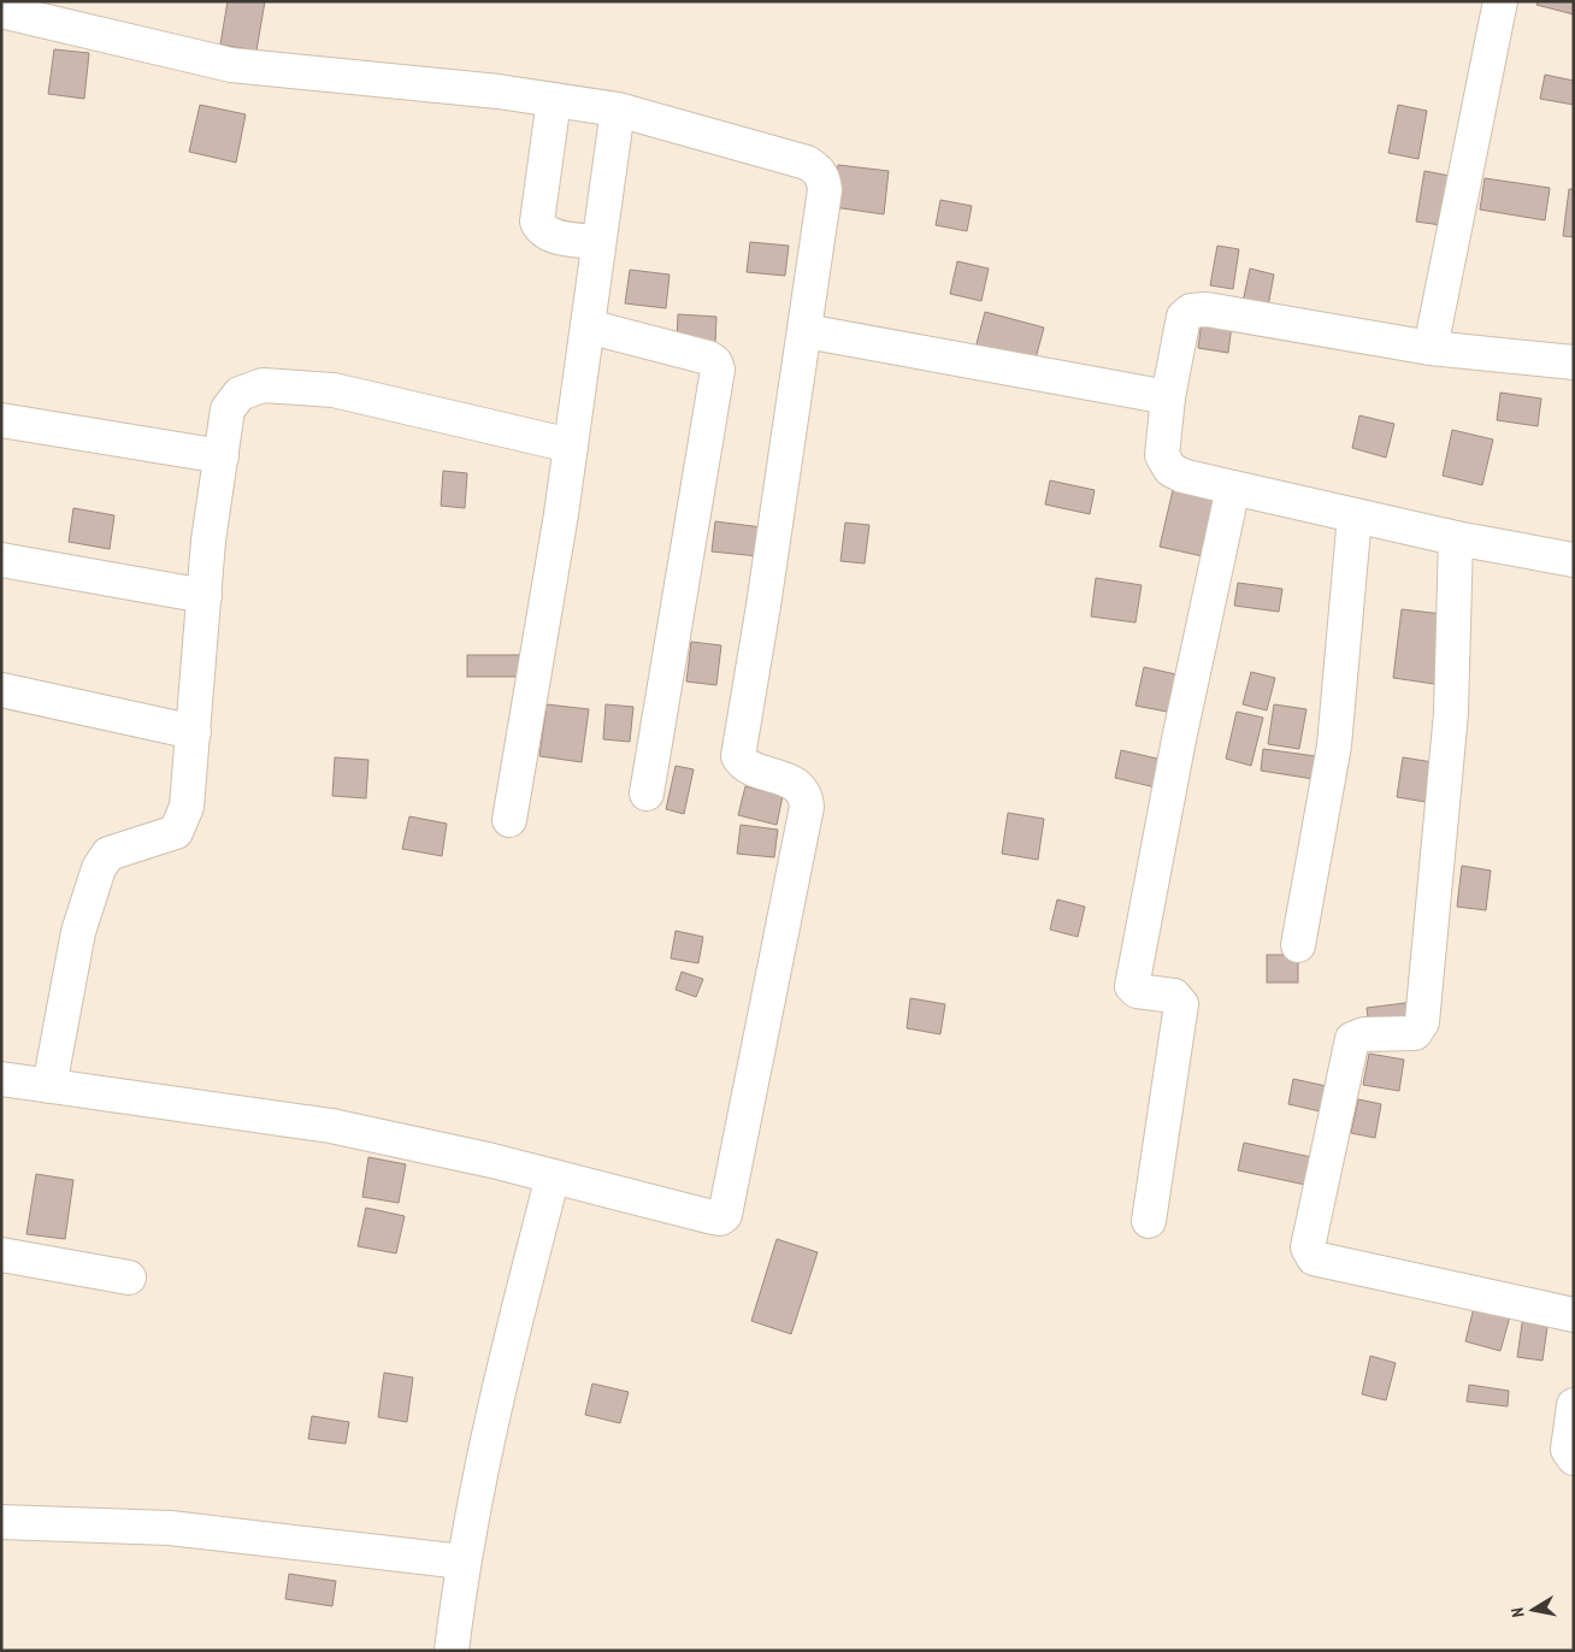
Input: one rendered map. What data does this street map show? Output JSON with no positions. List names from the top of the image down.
{
  "north": "left"
}
